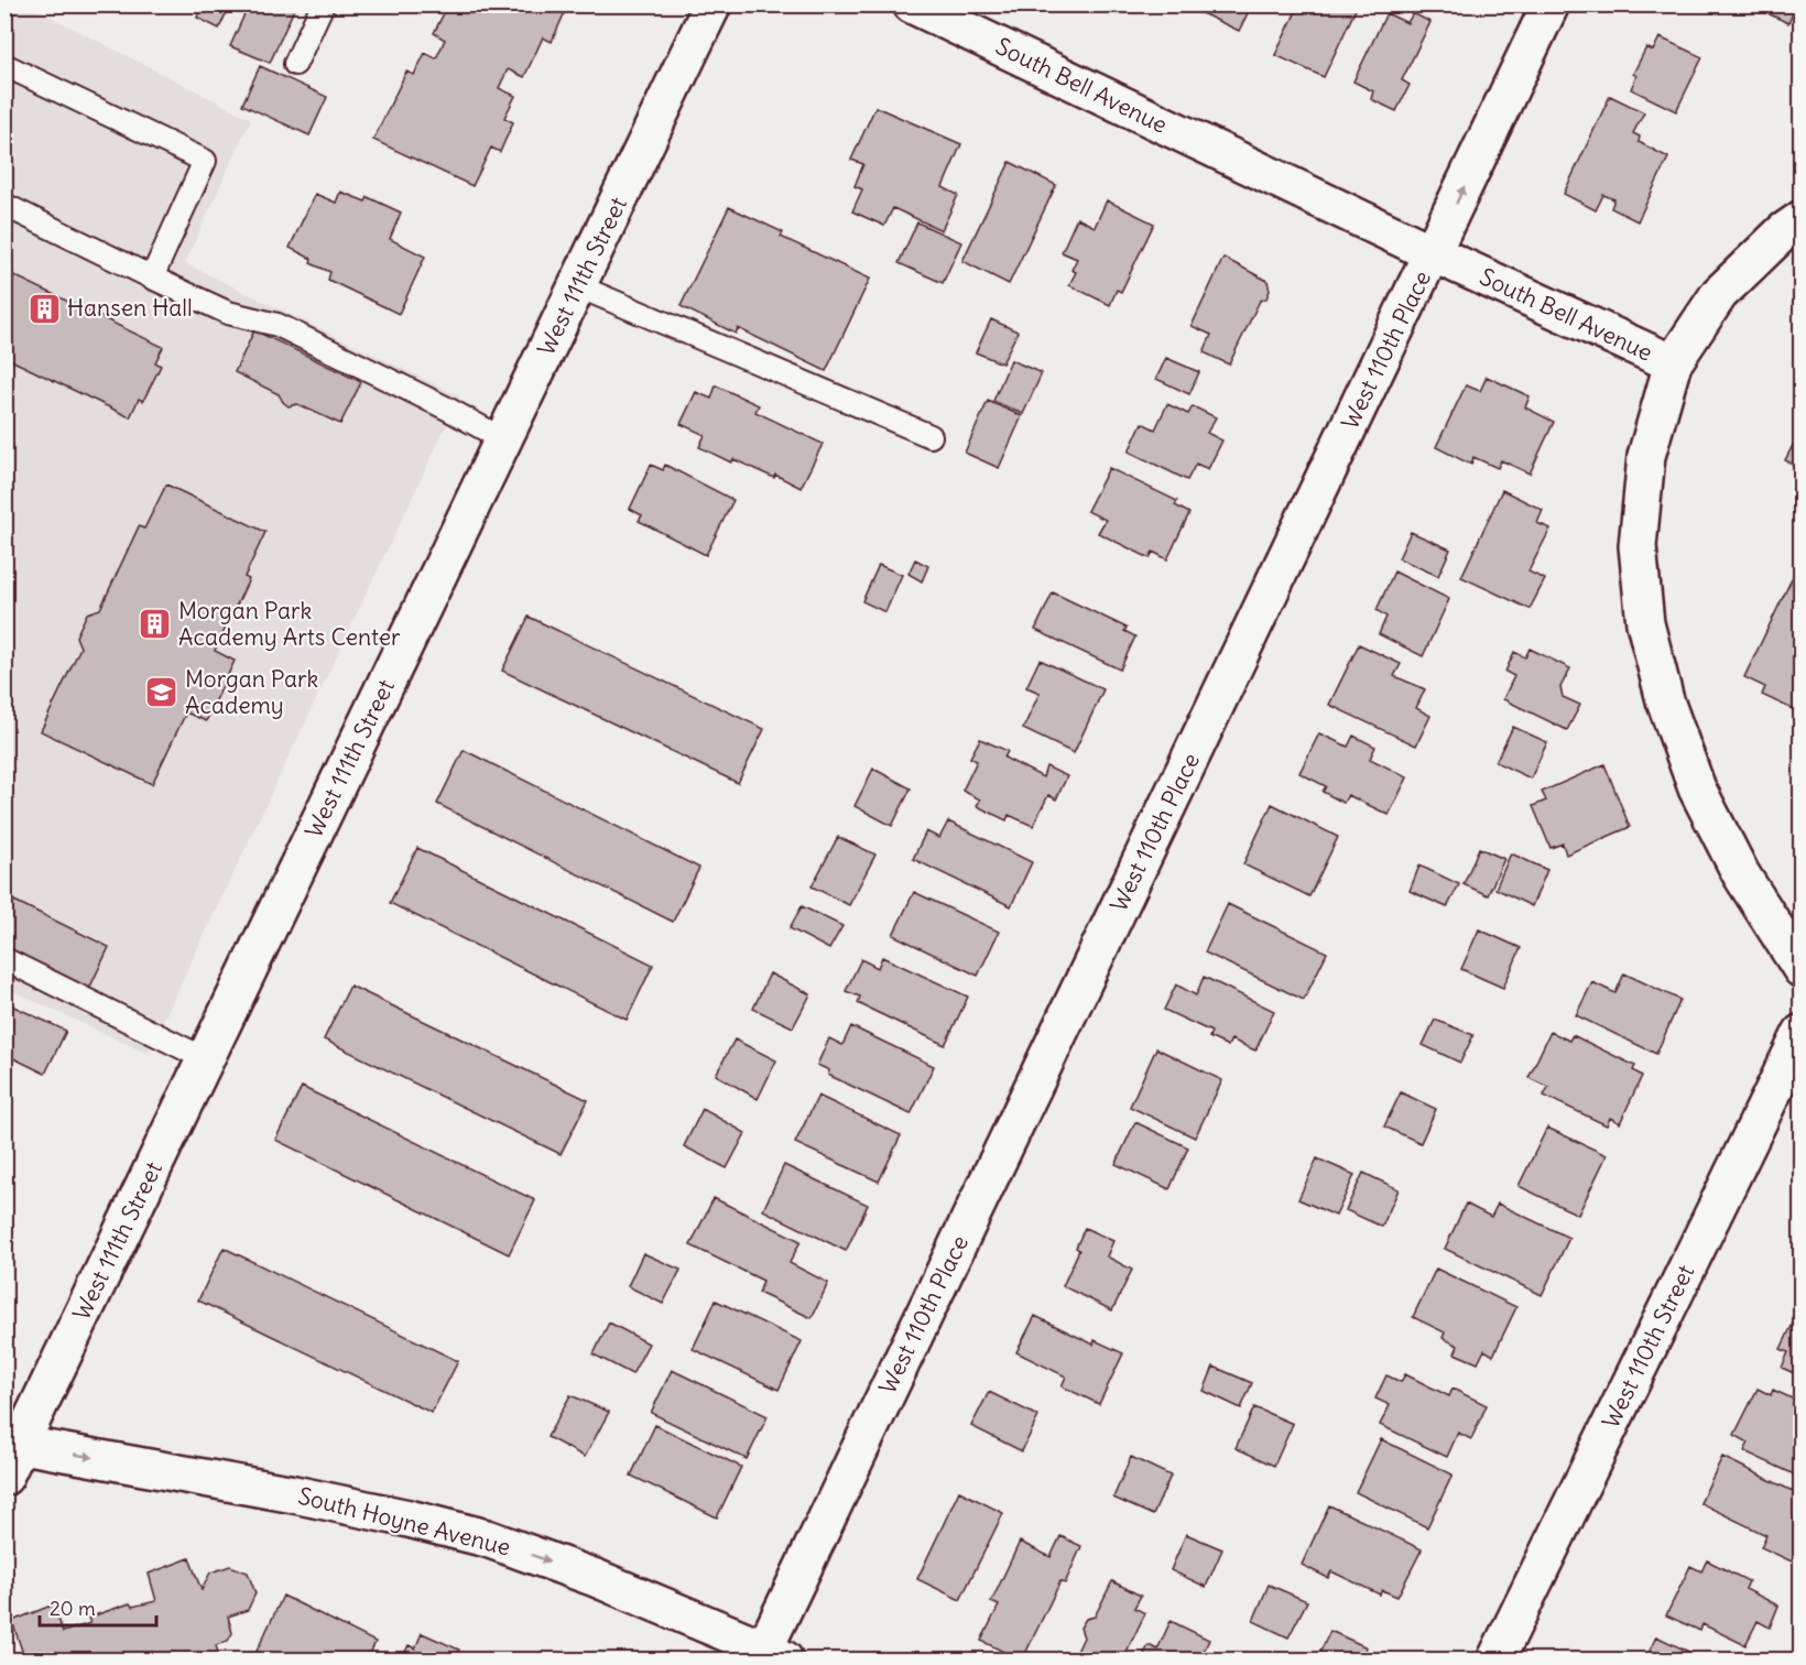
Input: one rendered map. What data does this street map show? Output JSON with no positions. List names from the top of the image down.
{
  "streets": {
    "street": [
      "South Bell Avenue",
      "West 111th Street",
      "West 110th Place",
      "West 110th Street",
      "South Hoyne Avenue"
    ]
  },
  "crossings": [
    ["South Bell Avenue", "West 110th Place"],
    ["West 111th Street", "South Hoyne Avenue"],
    ["West 110th Place", "South Hoyne Avenue"]
  ],
  "one_way": ["South Hoyne Avenue"],
  "places": {
    "building": ["Hansen Hall", "Morgan Park Academy Arts Center"],
    "school or university": ["Morgan Park Academy"]
  },
  "scale_bar": "20 m"
}
